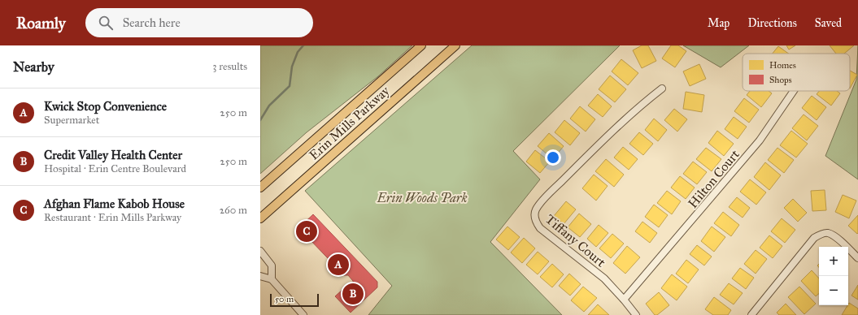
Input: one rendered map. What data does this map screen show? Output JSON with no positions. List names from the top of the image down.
{
  "streets": {
    "main road": ["Erin Mills Parkway"],
    "street": ["Hilton Court", "Tiffany Court"]
  },
  "crossings": [
    ["Hilton Court", "Tiffany Court"]
  ],
  "parks": ["Erin Woods Park"],
  "legend": ["Homes", "Shops"],
  "scale_bar": "50 m",
  "page": {
    "header": "Roamly",
    "search": "Search here",
    "nav": ["Map", "Directions", "Saved"],
    "heading": ["Nearby", "3 results"],
    "list": [
      {
        "mark": "A",
        "name": "Kwick Stop Convenience",
        "note": "Supermarket",
        "value": "250 m"
      },
      {
        "mark": "B",
        "name": "Credit Valley Health Center",
        "note": "Hospital · Erin Centre Boulevard",
        "value": "250 m"
      },
      {
        "mark": "C",
        "name": "Afghan Flame Kabob House",
        "note": "Restaurant · Erin Mills Parkway",
        "value": "260 m"
      }
    ],
    "pins": ["C", "A", "B"],
    "map_buttons": ["+", "−"],
    "scale": "50 m"
  }
}
